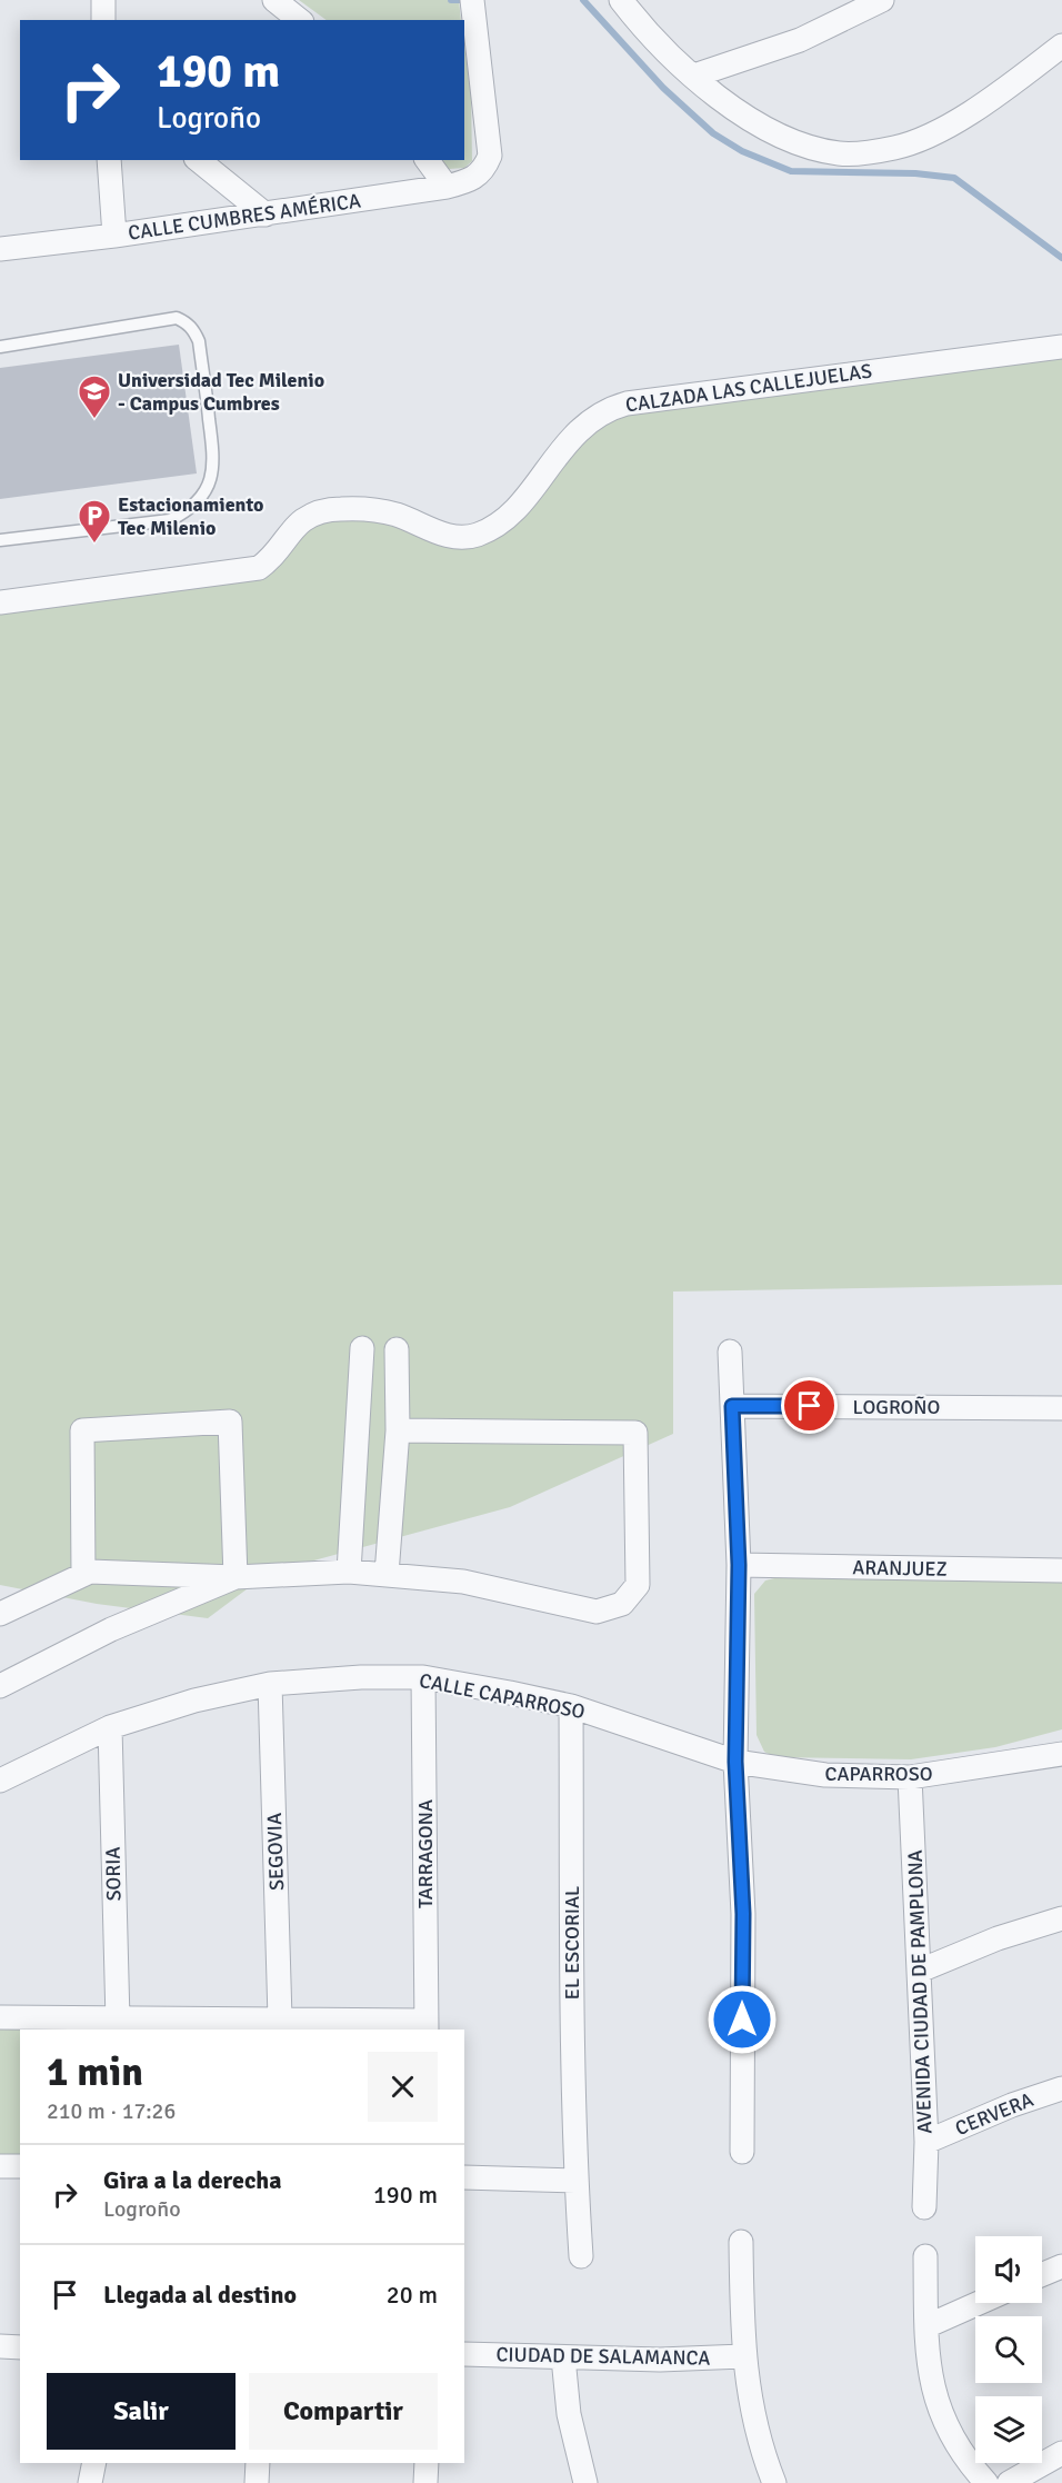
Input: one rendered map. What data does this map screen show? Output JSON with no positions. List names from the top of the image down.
{
  "streets": {
    "street": [
      "CALLE CUMBRES AMÉRICA",
      "CALZADA LAS CALLEJUELAS",
      "LOGROÑO",
      "ARANJUEZ",
      "CALLE CAPARROSO",
      "CAPARROSO",
      "SEGOVIA",
      "TARRAGONA",
      "SORIA",
      "EL ESCORIAL",
      "AVENIDA CIUDAD DE PAMPLONA",
      "CERVERA",
      "CIUDAD DE SALAMANCA"
    ]
  },
  "crossings": [
    ["CALLE CAPARROSO", "CAPARROSO"],
    ["CALLE CAPARROSO", "SEGOVIA"],
    ["CALLE CAPARROSO", "TARRAGONA"],
    ["CALLE CAPARROSO", "SORIA"],
    ["CALLE CAPARROSO", "EL ESCORIAL"],
    ["CAPARROSO", "AVENIDA CIUDAD DE PAMPLONA"],
    ["AVENIDA CIUDAD DE PAMPLONA", "CERVERA"]
  ],
  "places": {
    "school or university": ["Universidad Tec Milenio - Campus Cumbres"],
    "parking": ["Estacionamiento Tec Milenio"]
  },
  "page": {
    "turn": ["190 m", "Logroño"],
    "heading": ["1 min", "210 m · 17:26"],
    "list": [
      {
        "name": "Gira a la derecha",
        "note": "Logroño",
        "value": "190 m"
      },
      {
        "name": "Llegada al destino",
        "value": "20 m"
      }
    ],
    "buttons": ["Salir", "Compartir"]
  }
}
